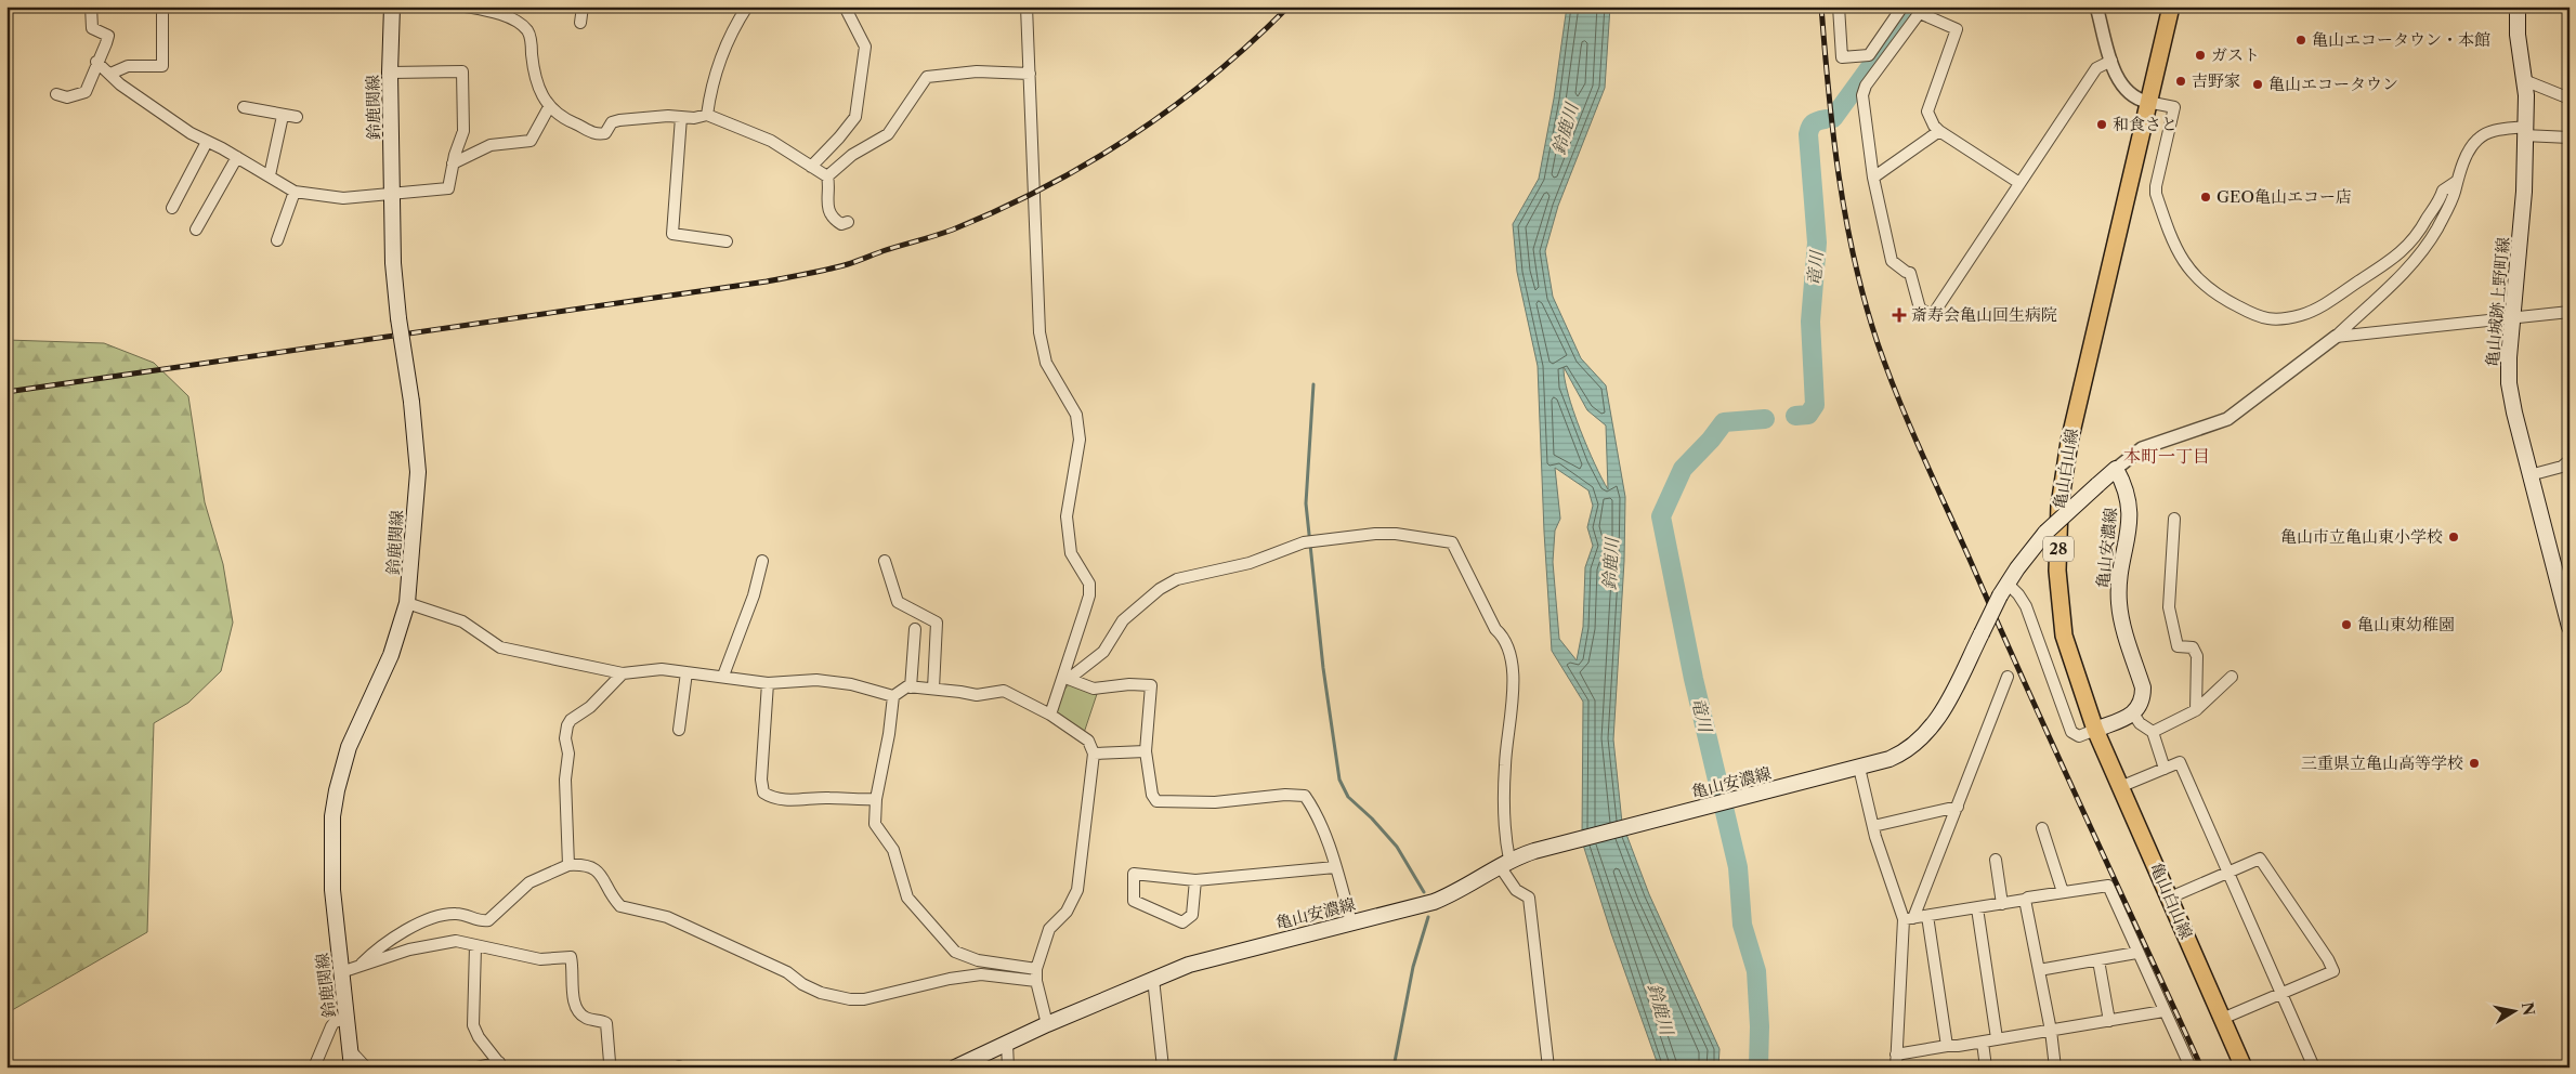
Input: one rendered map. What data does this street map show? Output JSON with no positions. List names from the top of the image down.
{
  "streets": {
    "main road": [
      "鈴鹿関線",
      "亀山城跡上野町線",
      "亀山白山線",
      "亀山安濃線",
      "28"
    ]
  },
  "districts": ["本町一丁目"],
  "water": ["鈴鹿川", "竜川"],
  "places": {
    "other": [
      "亀山エコータウン・本館",
      "ガスト",
      "吉野家",
      "亀山エコータウン",
      "和食さと",
      "GEO亀山エコー店",
      "亀山市立亀山東小学校",
      "亀山東幼稚園",
      "三重県立亀山高等学校"
    ],
    "health": ["斎寿会亀山回生病院"]
  },
  "north": "right"
}
